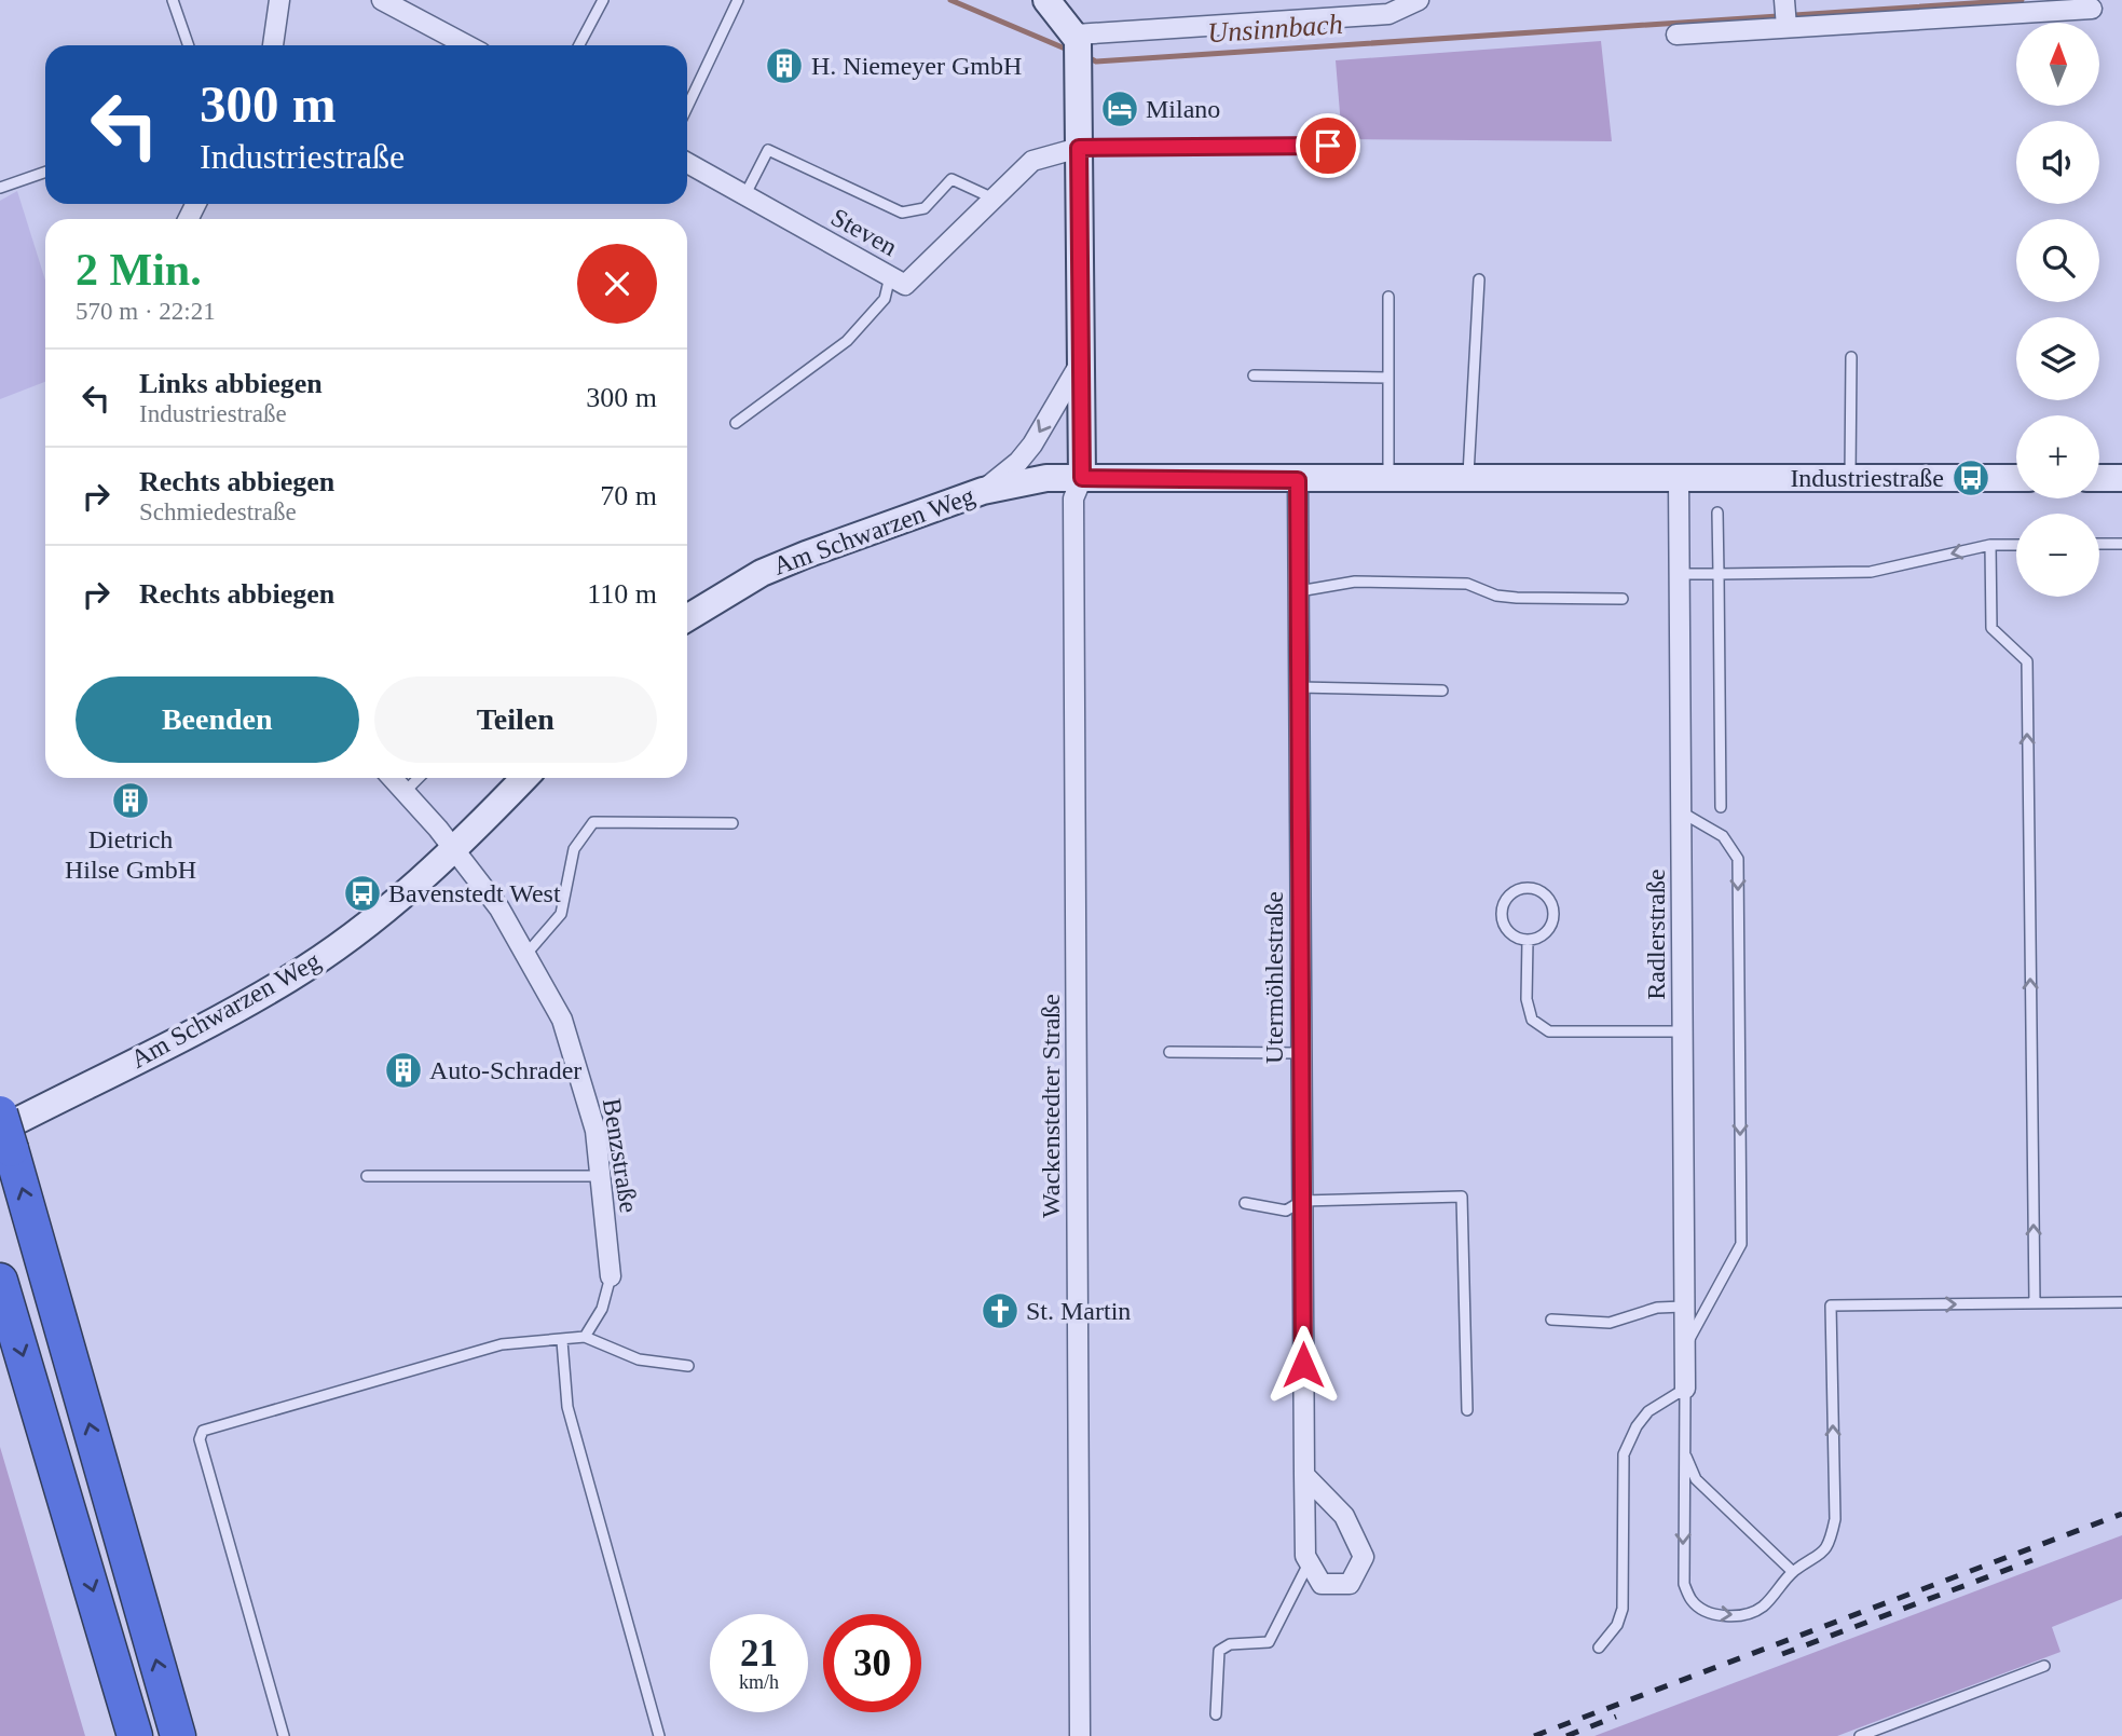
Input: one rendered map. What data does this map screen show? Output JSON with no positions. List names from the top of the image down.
{
  "streets": {
    "street": [
      "Steven",
      "Am Schwarzen Weg",
      "Radlerstraße",
      "Utermöhlestraße",
      "Wackenstedter Straße",
      "Benzstraße"
    ]
  },
  "crossings": [
    ["Am Schwarzen Weg", "Wackenstedter Straße"],
    ["Am Schwarzen Weg", "Benzstraße"]
  ],
  "water": ["Unsinnbach"],
  "places": {
    "building": ["H. Niemeyer GmbH", "Dietrich Hilse GmbH", "Auto-Schrader"],
    "hotel": ["Milano"],
    "bus stop": ["Industriestraße", "Bavenstedt West"],
    "church": ["St. Martin"]
  },
  "north": "top",
  "page": {
    "map_buttons": ["+", "−"],
    "turn": ["300 m", "Industriestraße"],
    "heading": ["2 Min.", "570 m · 22:21"],
    "list": [
      {
        "name": "Links abbiegen",
        "note": "Industriestraße",
        "value": "300 m"
      },
      {
        "name": "Rechts abbiegen",
        "note": "Schmiedestraße",
        "value": "70 m"
      },
      {
        "name": "Rechts abbiegen",
        "value": "110 m"
      }
    ],
    "buttons": ["Beenden", "Teilen"],
    "speed": "21 km/h",
    "limit": "30"
  }
}
